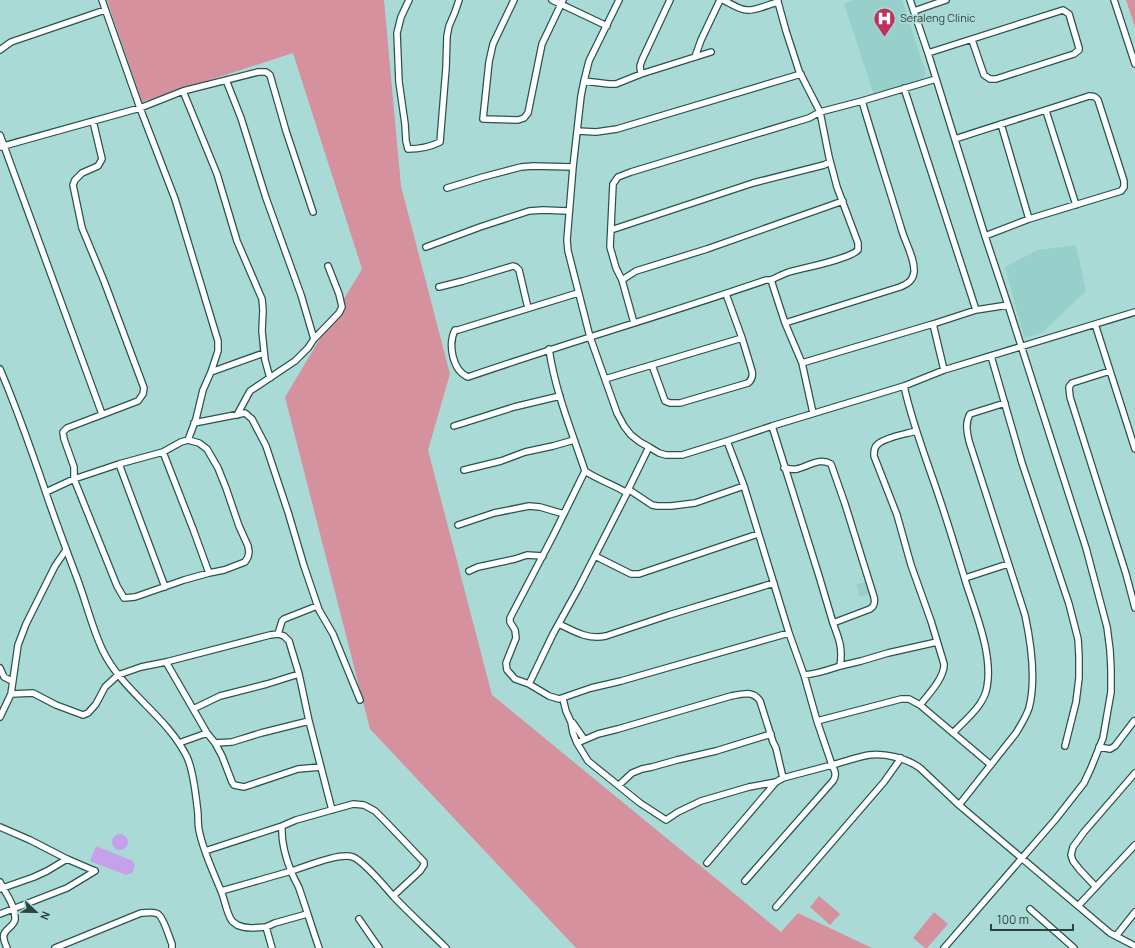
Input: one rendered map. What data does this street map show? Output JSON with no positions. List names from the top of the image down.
{
  "places": {
    "hospital": ["Seraleng Clinic"]
  },
  "scale_bar": "100 m",
  "north": "right"
}
